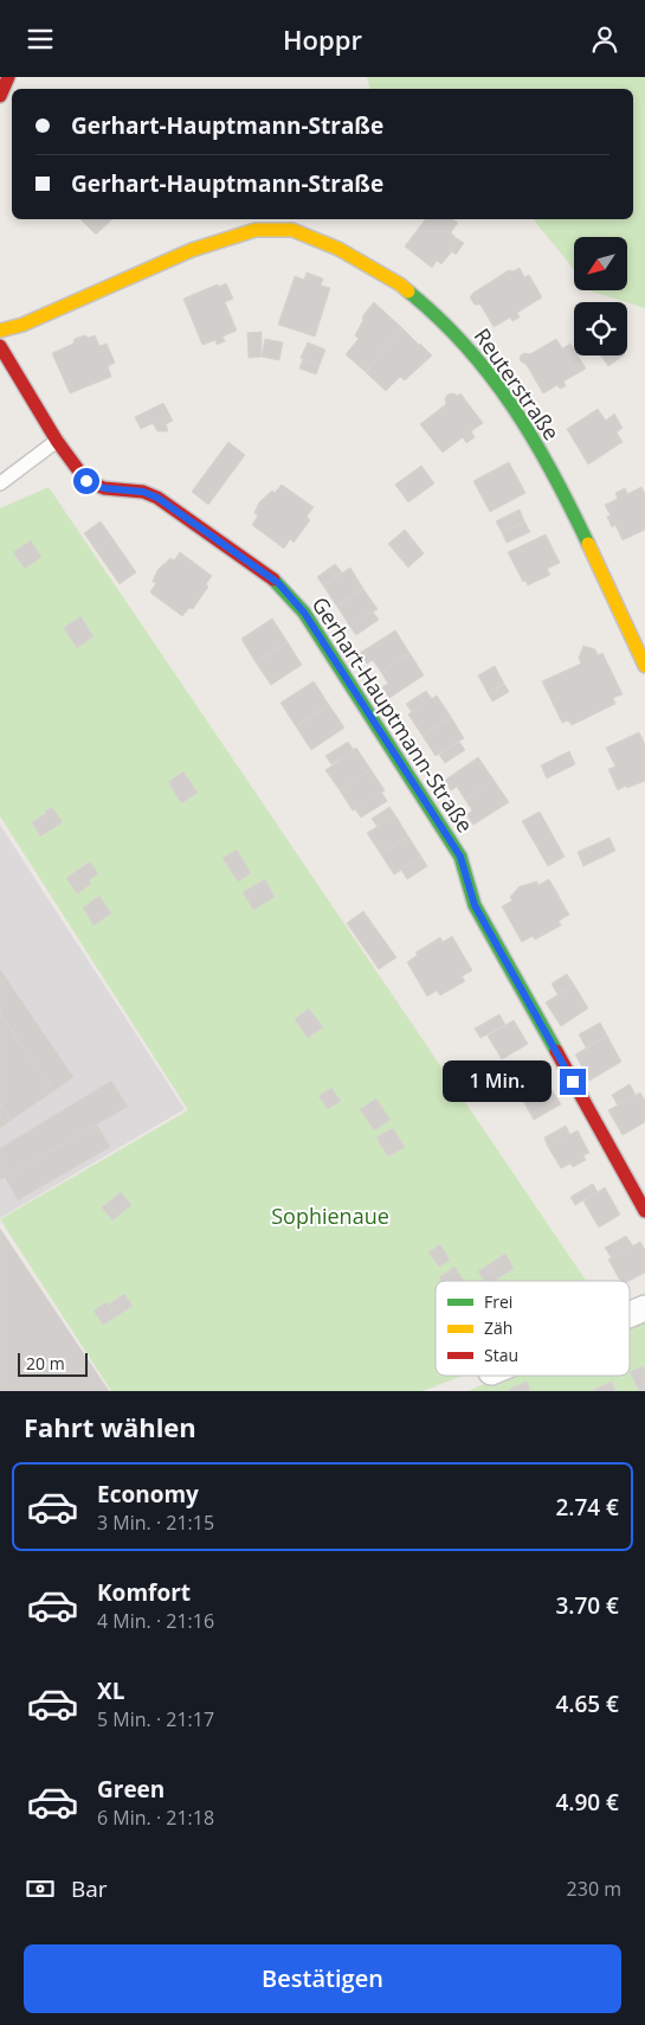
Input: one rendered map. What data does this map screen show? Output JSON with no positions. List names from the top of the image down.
{
  "streets": {
    "street": ["Reuterstraße", "Gerhart-Hauptmann-Straße"]
  },
  "parks": ["Sophienaue"],
  "legend": ["Frei", "Zäh", "Stau"],
  "scale_bar": "20 m",
  "north": "bottom left",
  "page": {
    "header": "Hoppr",
    "banner": ["Gerhart-Hauptmann-Straße", "Gerhart-Hauptmann-Straße"],
    "bubble": "1 Min.",
    "scale": "20 m",
    "heading": "Fahrt wählen",
    "list": [
      {
        "name": "Economy",
        "note": "3 Min. · 21:15",
        "value": "2.74 €"
      },
      {
        "name": "Komfort",
        "note": "4 Min. · 21:16",
        "value": "3.70 €"
      },
      {
        "name": "XL",
        "note": "5 Min. · 21:17",
        "value": "4.65 €"
      },
      {
        "name": "Green",
        "note": "6 Min. · 21:18",
        "value": "4.90 €"
      }
    ],
    "pay": ["Bar", "230 m"],
    "buttons": "Bestätigen"
  }
}
